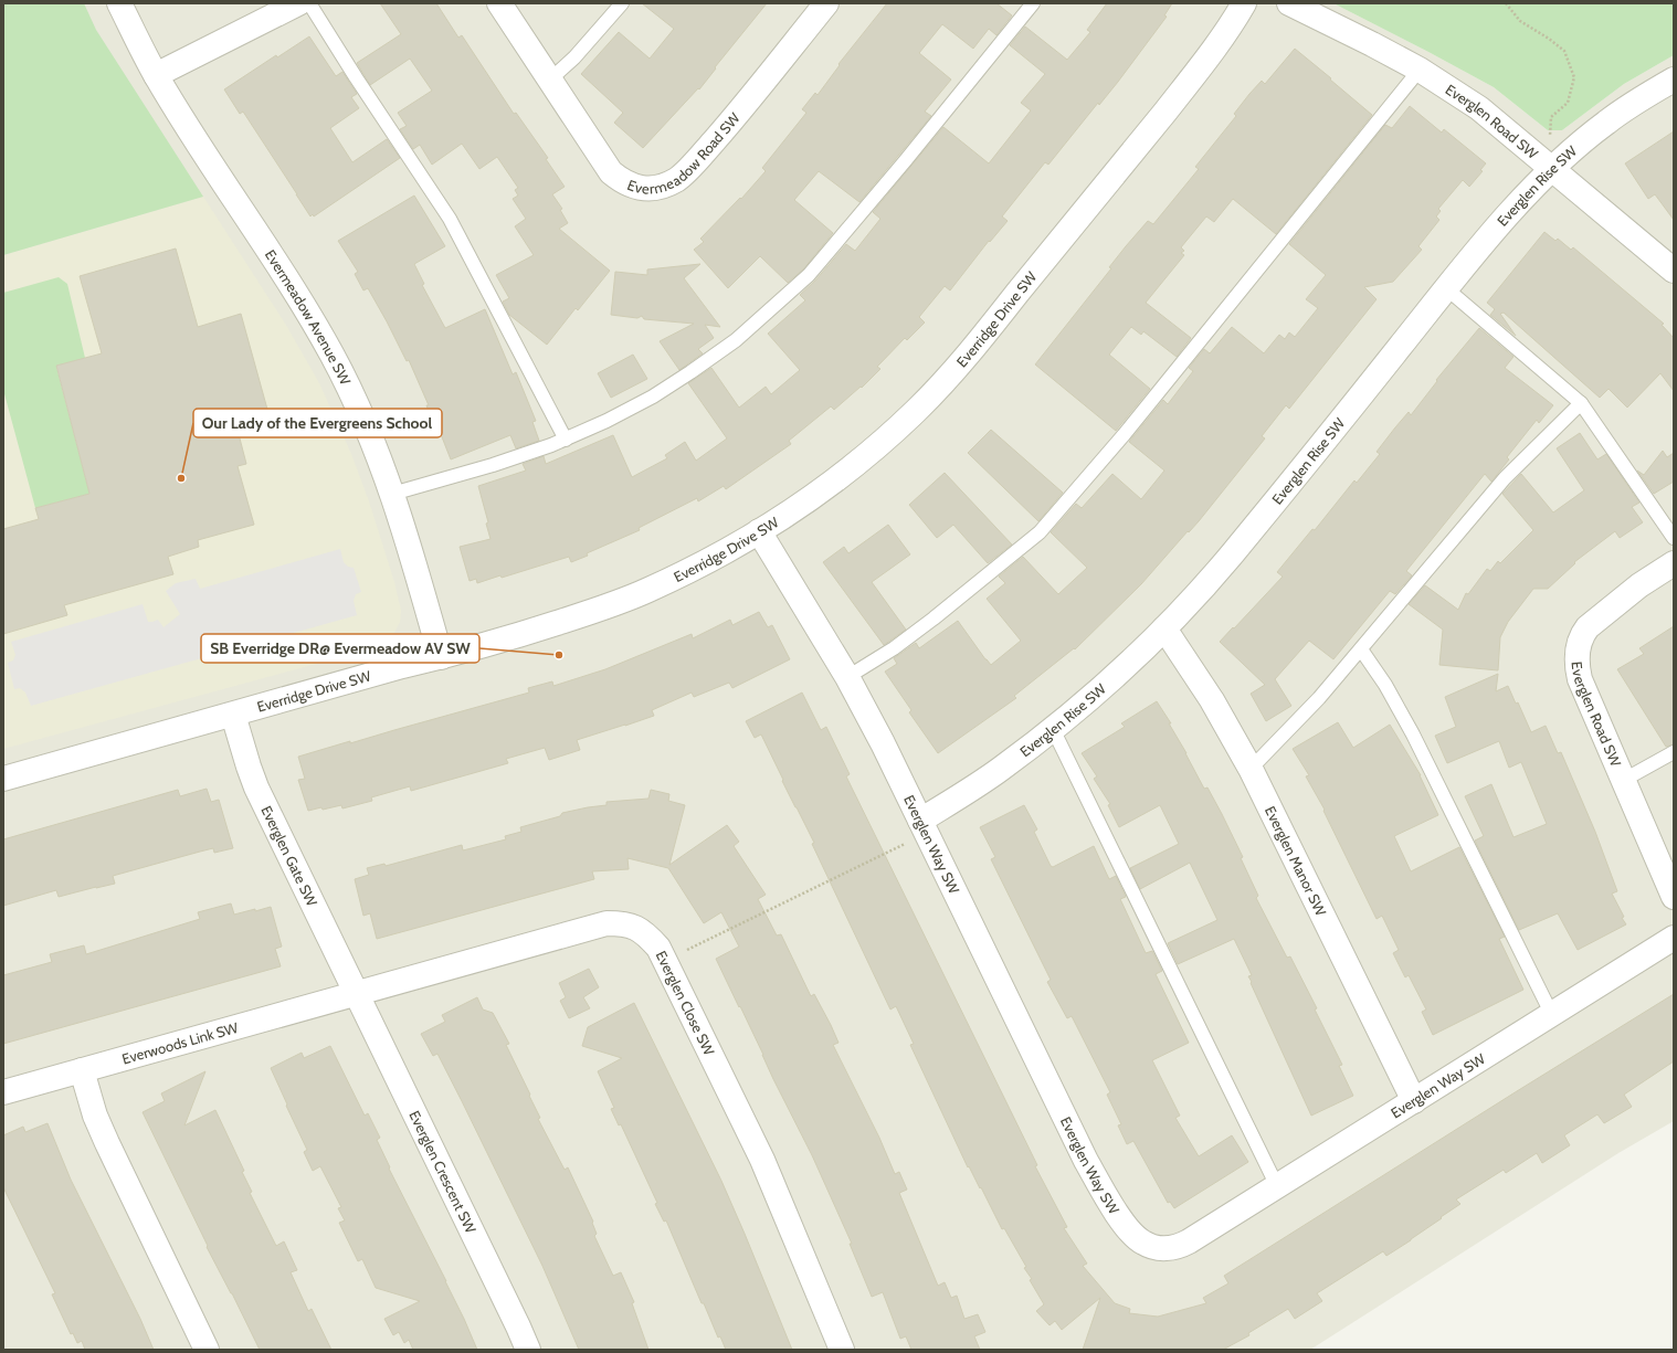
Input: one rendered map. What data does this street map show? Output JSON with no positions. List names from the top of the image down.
{
  "streets": {
    "street": [
      "Everglen Road SW",
      "Evermeadow Road SW",
      "Everglen Rise SW",
      "Evermeadow Avenue SW",
      "Everridge Drive SW",
      "Everglen Way SW",
      "Everglen Gate SW",
      "Everglen Manor SW",
      "Everglen Close SW",
      "Everwoods Link SW",
      "Everglen Crescent SW"
    ]
  },
  "crossings": [
    ["Everglen Road SW", "Everglen Rise SW"],
    ["Everglen Rise SW", "Everglen Way SW"],
    ["Everglen Rise SW", "Everglen Manor SW"],
    ["Evermeadow Avenue SW", "Everridge Drive SW"],
    ["Everridge Drive SW", "Everglen Way SW"],
    ["Everridge Drive SW", "Everglen Gate SW"],
    ["Everglen Way SW", "Everglen Manor SW"],
    ["Everglen Gate SW", "Everglen Close SW"],
    ["Everglen Gate SW", "Everwoods Link SW"],
    ["Everglen Gate SW", "Everglen Crescent SW"],
    ["Everglen Close SW", "Everwoods Link SW"],
    ["Everglen Close SW", "Everglen Crescent SW"],
    ["Everwoods Link SW", "Everglen Crescent SW"]
  ],
  "places": ["Our Lady of the Evergreens School", "SB Everridge DR@ Evermeadow AV SW"]
}
